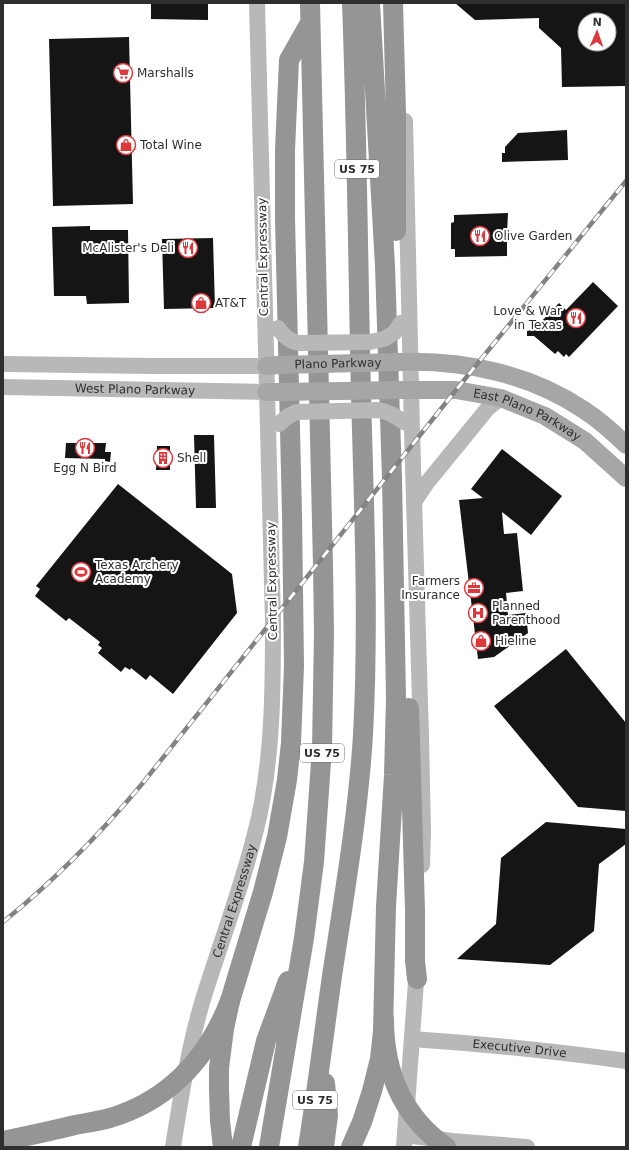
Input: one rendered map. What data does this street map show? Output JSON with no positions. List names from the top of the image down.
{
  "streets": {
    "highway": ["US 75"],
    "main road": [
      "Central Expressway",
      "Plano Parkway",
      "West Plano Parkway",
      "East Plano Parkway",
      "Executive Drive"
    ]
  },
  "crossings": [
    ["Central Expressway", "Plano Parkway"],
    ["Central Expressway", "West Plano Parkway"],
    ["Plano Parkway", "West Plano Parkway"]
  ],
  "places": {
    "supermarket": ["Marshalls"],
    "shop": ["Total Wine", "AT&T", "Hieline"],
    "restaurant": [
      "Olive Garden",
      "McAlister's Deli",
      "Love & War in Texas",
      "Egg N Bird"
    ],
    "building": ["Shell"],
    "sports": ["Texas Archery Academy"],
    "office": ["Farmers Insurance"],
    "hospital": ["Planned Parenthood"]
  },
  "north": "top"
}
